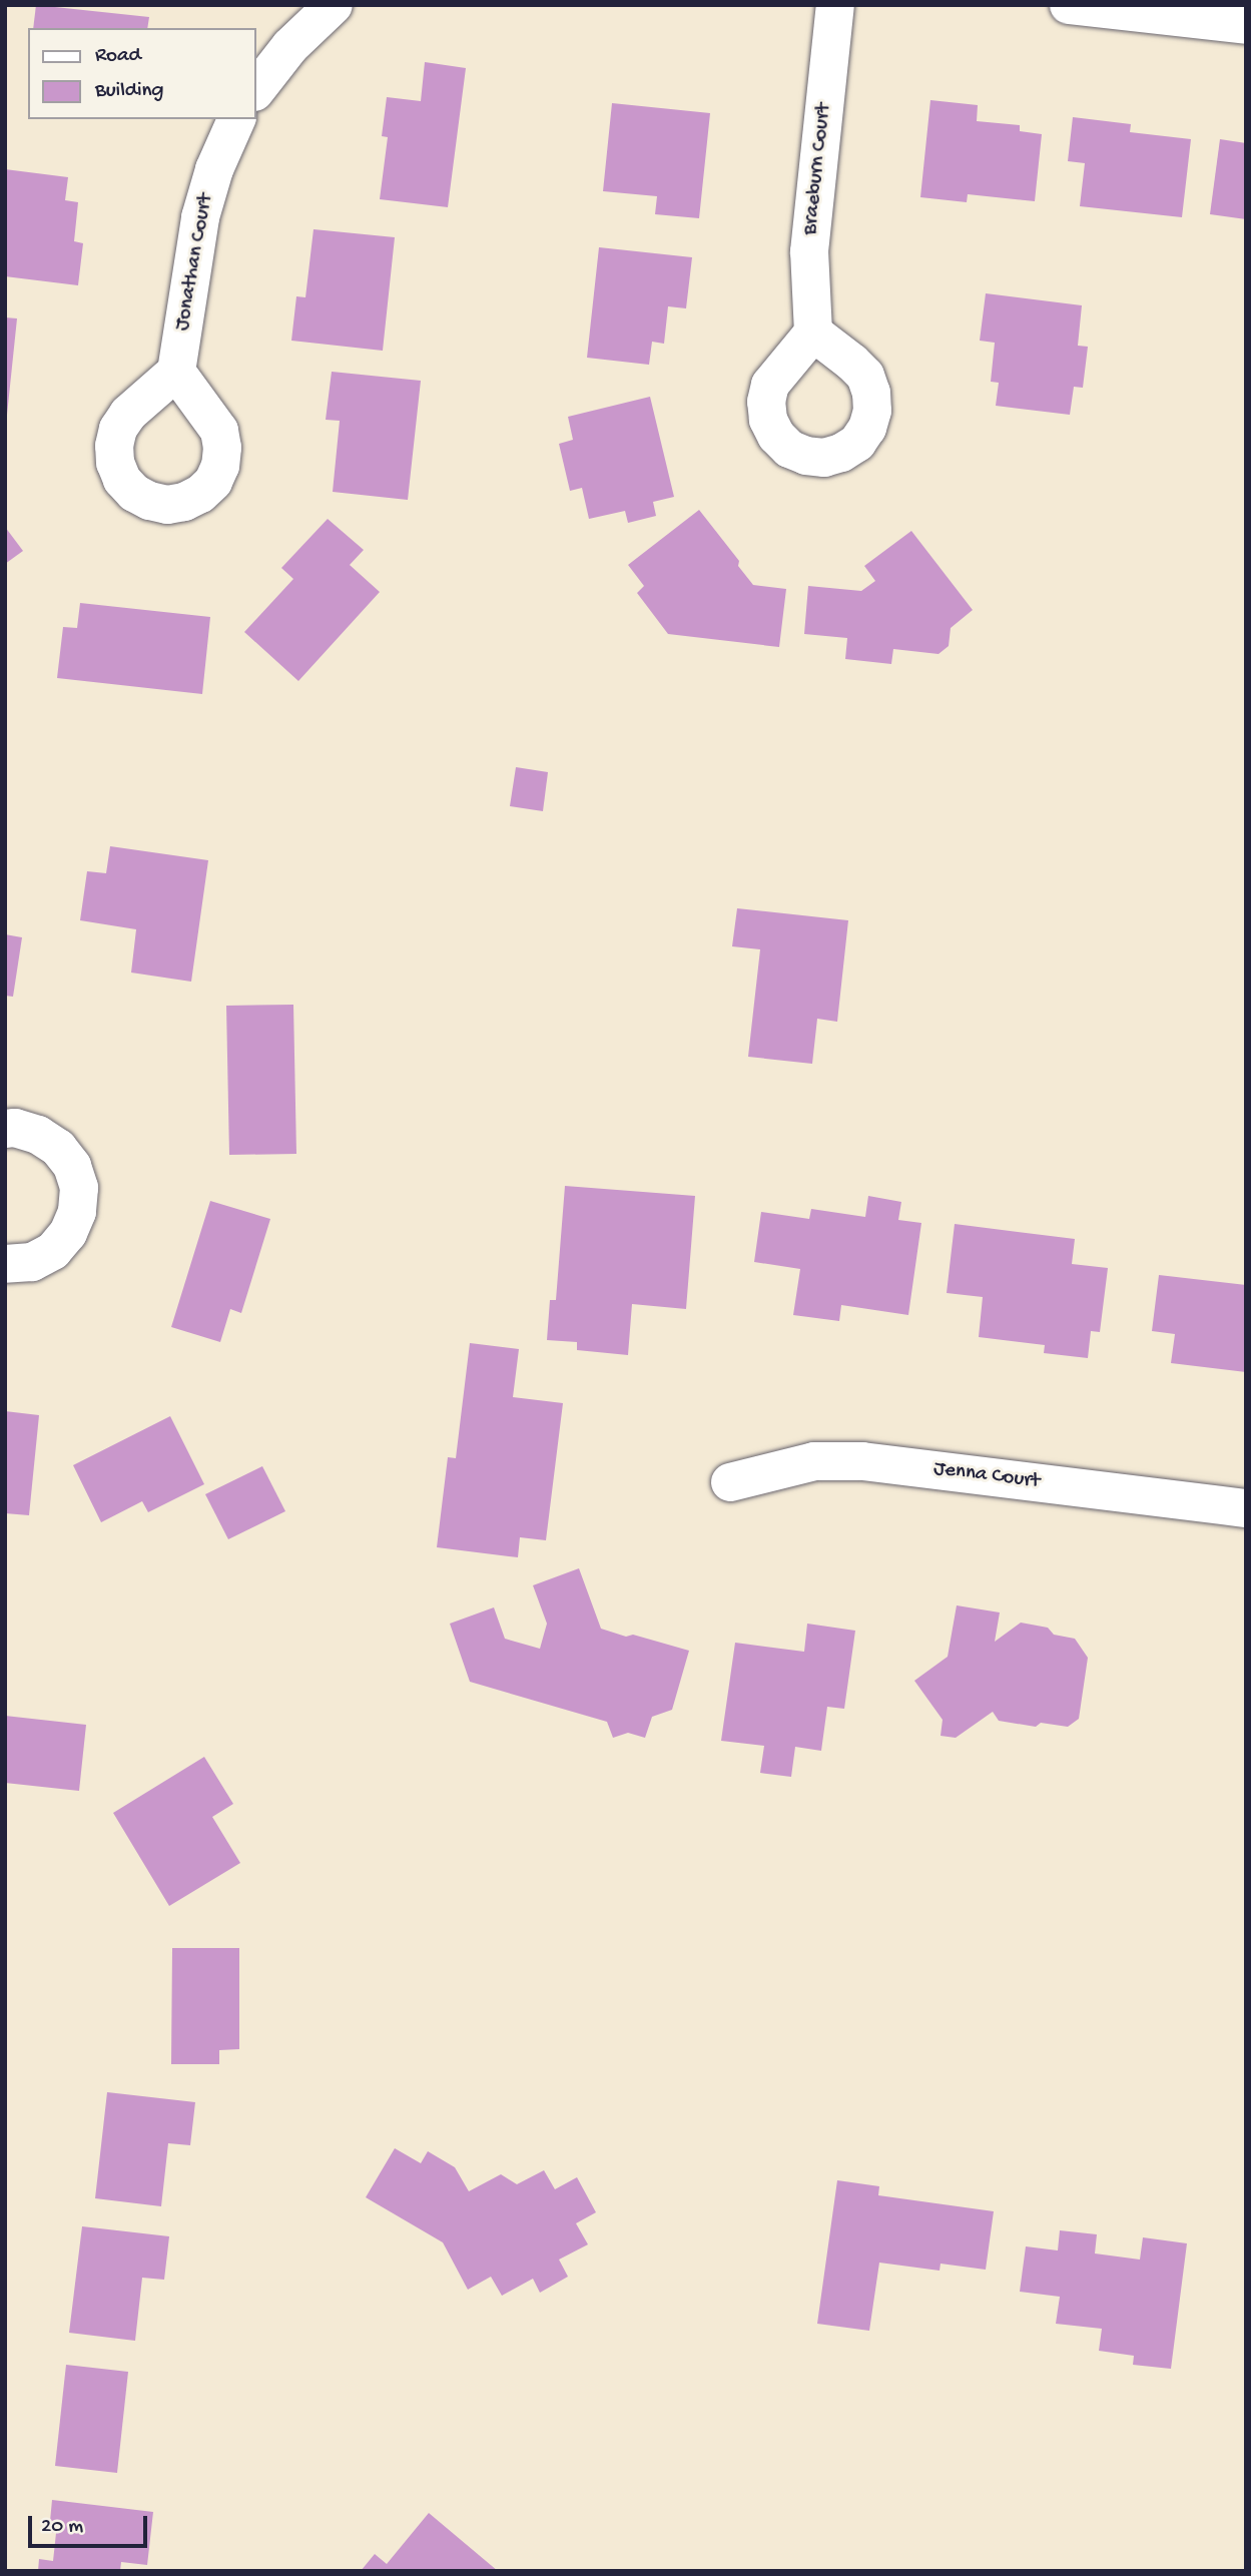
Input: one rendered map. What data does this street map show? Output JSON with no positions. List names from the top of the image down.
{
  "streets": {
    "street": ["Braeburn Court", "Jonathan Court", "Jenna Court"]
  },
  "legend": ["Road", "Building"],
  "scale_bar": "20 m"
}
